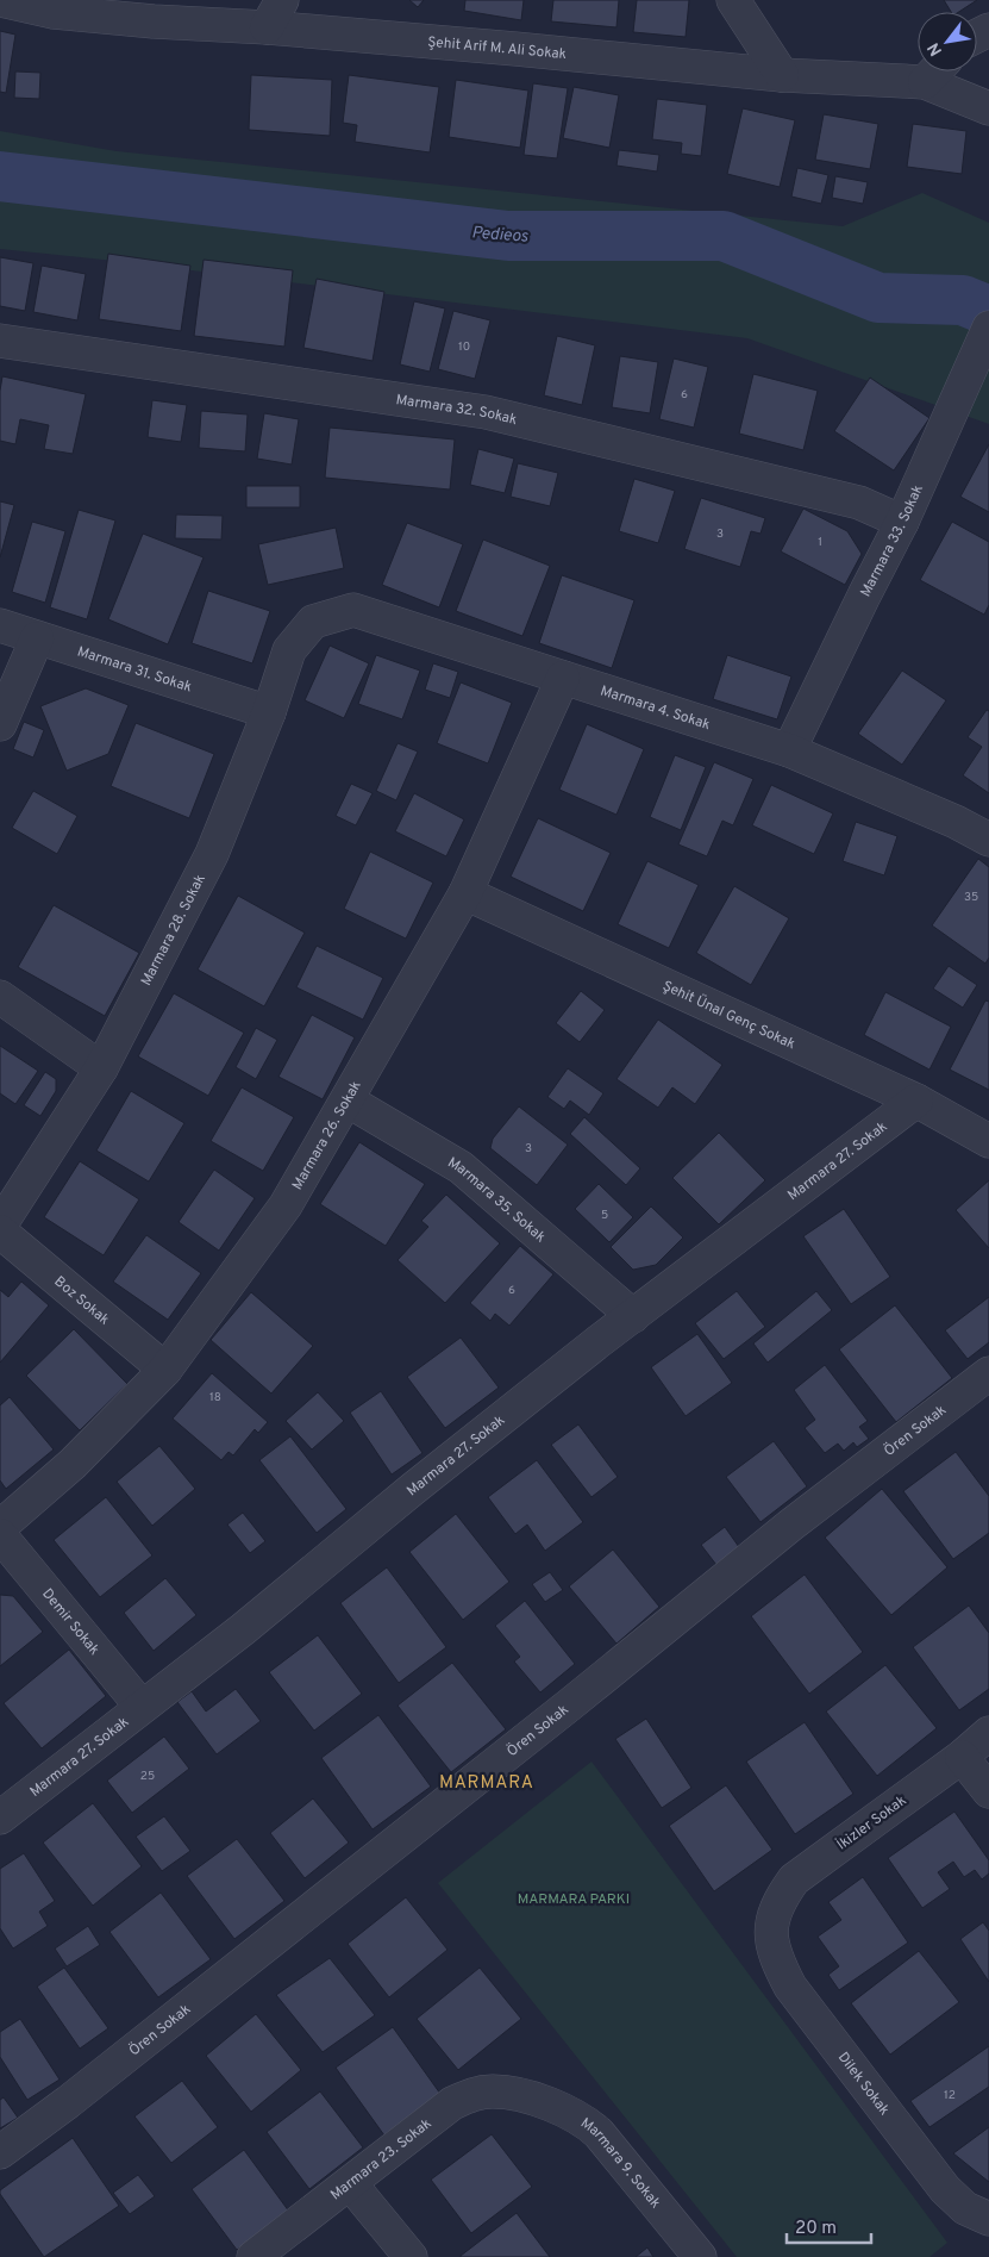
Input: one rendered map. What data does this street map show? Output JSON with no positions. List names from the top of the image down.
{
  "streets": {
    "street": [
      "Şehit Arif M. Ali Sokak",
      "Marmara 32. Sokak",
      "Marmara 33. Sokak",
      "Marmara 31. Sokak",
      "Marmara 4. Sokak",
      "Marmara 28. Sokak",
      "Şehit Ünal Genç Sokak",
      "Marmara 26. Sokak",
      "Marmara 27. Sokak",
      "Marmara 35. Sokak",
      "Boz Sokak",
      "Ören Sokak",
      "Demir Sokak",
      "İkizler Sokak",
      "Dilek Sokak",
      "Marmara 23. Sokak",
      "Marmara 9. Sokak"
    ]
  },
  "crossings": [
    ["Marmara 32. Sokak", "Marmara 33. Sokak"],
    ["Marmara 33. Sokak", "Marmara 4. Sokak"],
    ["Marmara 31. Sokak", "Marmara 28. Sokak"],
    ["Marmara 4. Sokak", "Marmara 28. Sokak"],
    ["Marmara 4. Sokak", "Marmara 26. Sokak"],
    ["Şehit Ünal Genç Sokak", "Marmara 26. Sokak"],
    ["Şehit Ünal Genç Sokak", "Marmara 27. Sokak"],
    ["Marmara 26. Sokak", "Marmara 35. Sokak"],
    ["Marmara 26. Sokak", "Boz Sokak"],
    ["Marmara 27. Sokak", "Marmara 35. Sokak"],
    ["Marmara 27. Sokak", "Demir Sokak"],
    ["İkizler Sokak", "Dilek Sokak"],
    ["Marmara 23. Sokak", "Marmara 9. Sokak"]
  ],
  "districts": ["MARMARA"],
  "water": ["Pedieos"],
  "parks": ["MARMARA PARKI"],
  "house_numbers": [
    "10",
    "6",
    "3",
    "1",
    "35",
    "3",
    "5",
    "6",
    "18",
    "25",
    "12"
  ],
  "scale_bar": "20 m",
  "north": "bottom left"
}
